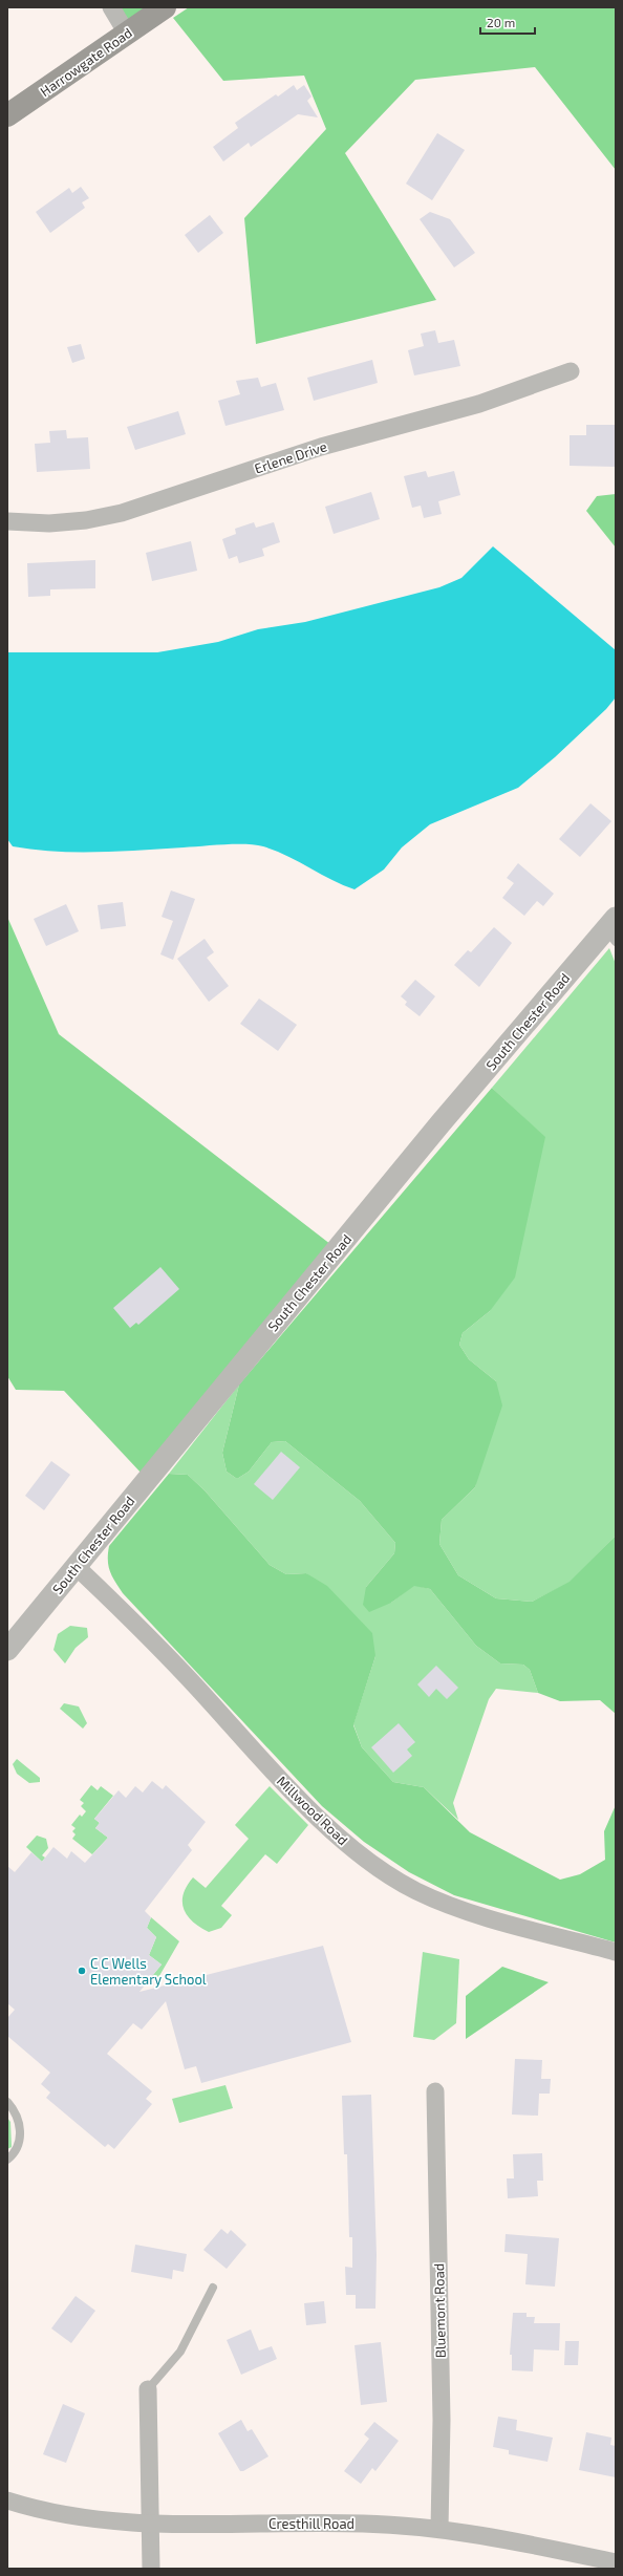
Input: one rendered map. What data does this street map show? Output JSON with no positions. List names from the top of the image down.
{
  "streets": {
    "main road": ["Harrowgate Road"],
    "street": [
      "Erlene Drive",
      "South Chester Road",
      "Millwood Road",
      "Bluemont Road",
      "Cresthill Road"
    ]
  },
  "crossings": [
    ["South Chester Road", "Millwood Road"],
    ["Bluemont Road", "Cresthill Road"]
  ],
  "places": ["C C Wells Elementary School"],
  "scale_bar": "20 m"
}
